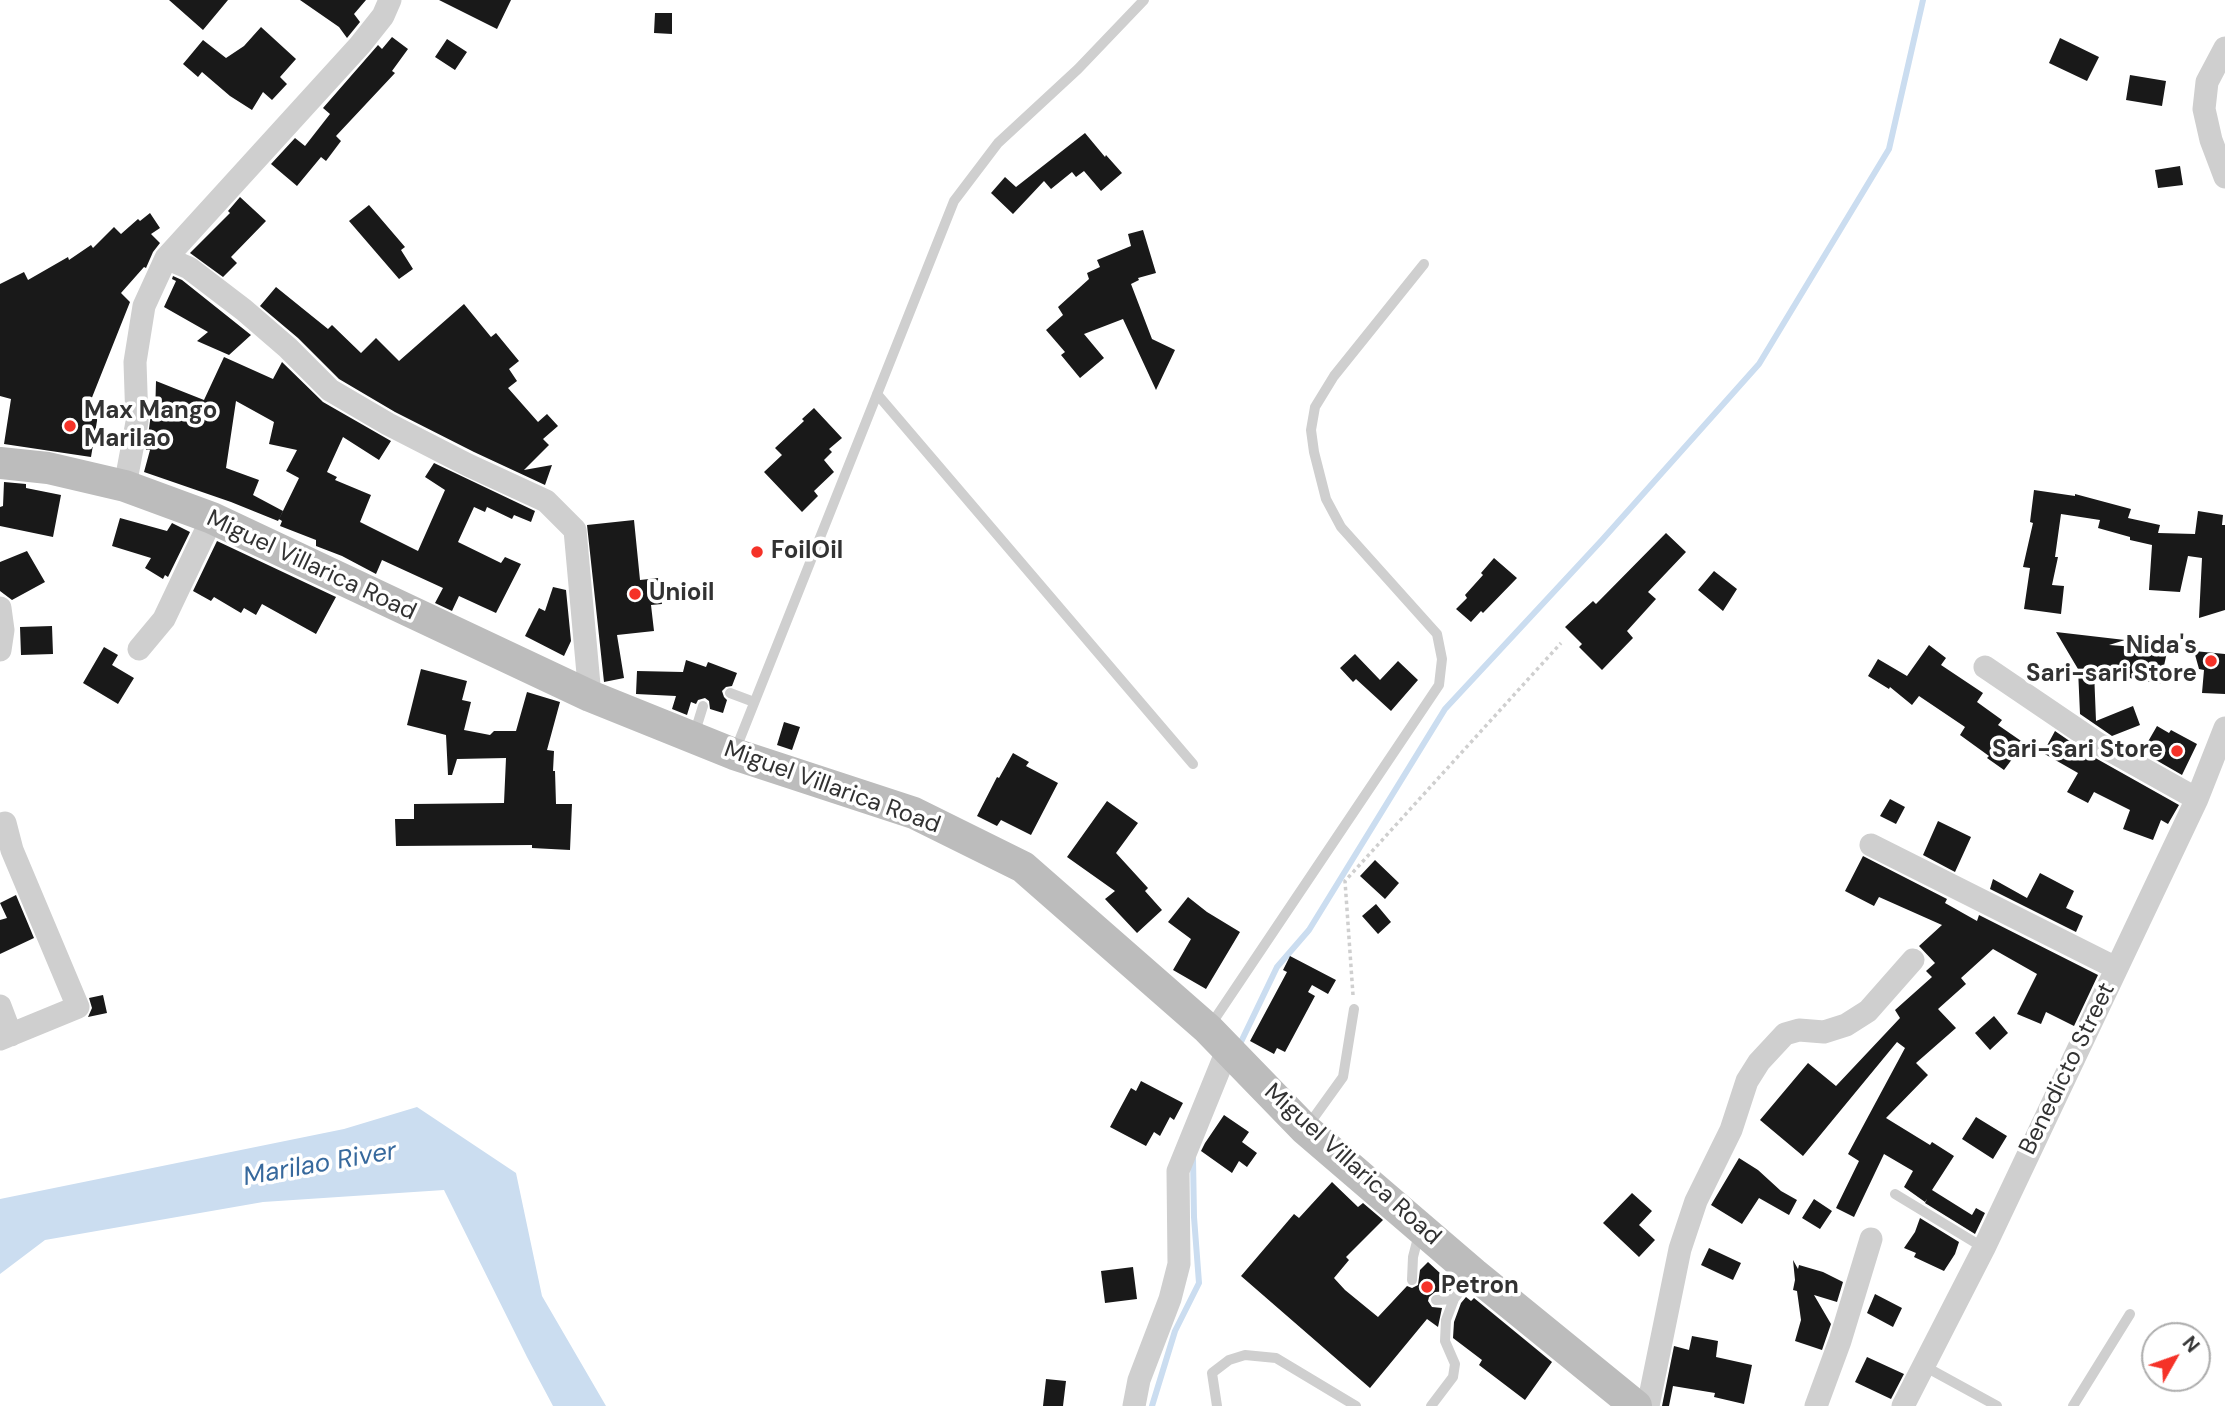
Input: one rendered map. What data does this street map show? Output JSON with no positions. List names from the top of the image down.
{
  "streets": {
    "main road": ["Miguel Villarica Road"],
    "street": ["Benedicto Street"]
  },
  "water": ["Marilao River"],
  "places": [
    "Max Mango Marilao",
    "FoilOil",
    "Unioil",
    "Nida's Sari-sari Store",
    "Sari-sari Store",
    "Petron"
  ],
  "north": "top right"
}
